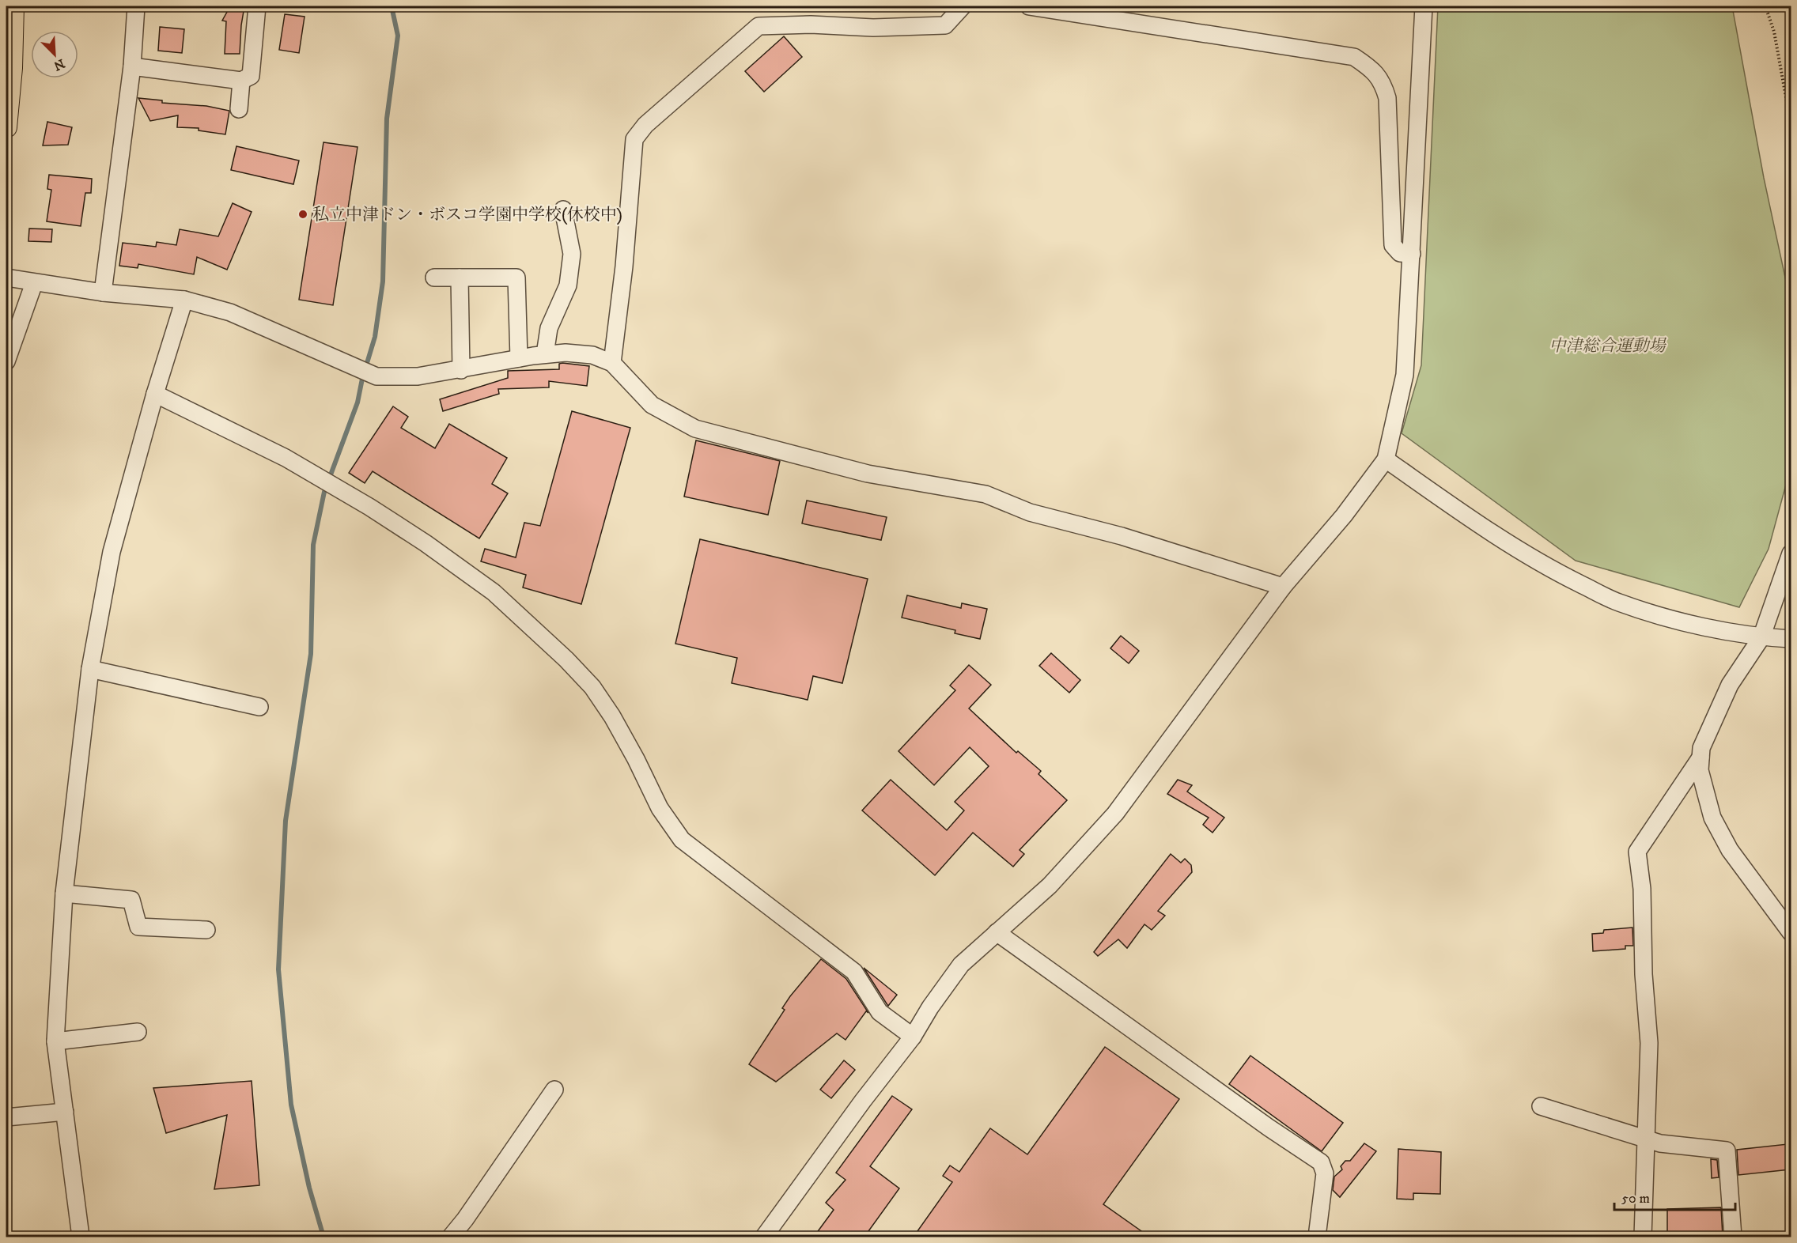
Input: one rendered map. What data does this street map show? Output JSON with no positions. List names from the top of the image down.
{
  "parks": ["中津総合運動場"],
  "places": ["私立中津ドン・ボスコ学園中学校(休校中)"],
  "scale_bar": "50 m",
  "north": "bottom right"
}
